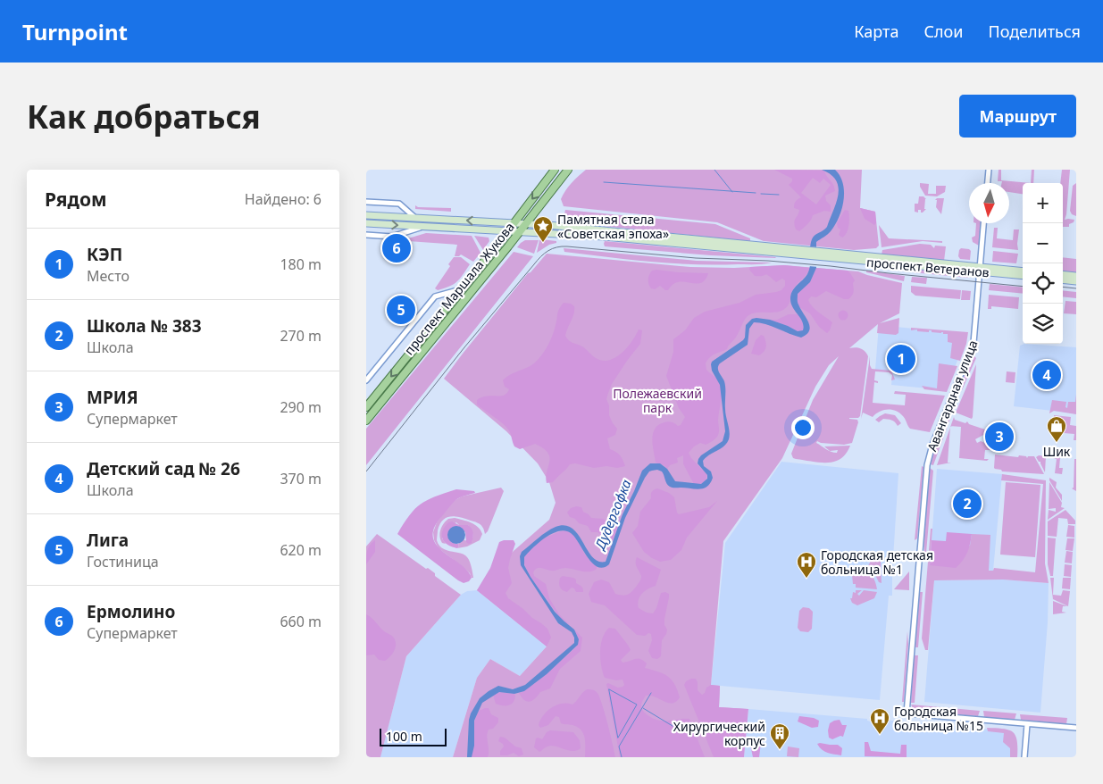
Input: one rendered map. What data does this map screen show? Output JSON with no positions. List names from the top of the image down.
{
  "streets": {
    "main road": ["проспект Ветеранов", "проспект Маршала Жукова"],
    "street": ["Авангардная улица"]
  },
  "crossings": [
    ["проспект Ветеранов", "Авангардная улица"]
  ],
  "water": ["Дудергофка"],
  "parks": ["Полежаевский парк"],
  "places": {
    "place": ["Памятная стела «Советская эпоха»"],
    "shop": ["Шик"],
    "hospital": ["Городская детская больница №1", "Городская больница №15"],
    "building": ["Хирургический корпус"]
  },
  "scale_bar": "100 m",
  "north": "bottom",
  "page": {
    "header": "Turnpoint",
    "nav": ["Карта", "Слои", "Поделиться"],
    "buttons": "Маршрут",
    "title": "Как добраться",
    "heading": ["Рядом", "Найдено: 6"],
    "map_buttons": ["+", "−"],
    "list": [
      {
        "mark": "1",
        "name": "КЭП",
        "note": "Место",
        "value": "180 m"
      },
      {
        "mark": "2",
        "name": "Школа № 383",
        "note": "Школа",
        "value": "270 m"
      },
      {
        "mark": "3",
        "name": "МРИЯ",
        "note": "Супермаркет",
        "value": "290 m"
      },
      {
        "mark": "4",
        "name": "Детский сад № 26",
        "note": "Школа",
        "value": "370 m"
      },
      {
        "mark": "5",
        "name": "Лига",
        "note": "Гостиница",
        "value": "620 m"
      },
      {
        "mark": "6",
        "name": "Ермолино",
        "note": "Супермаркет",
        "value": "660 m"
      }
    ],
    "pins": [
      "6",
      "5",
      "1",
      "4",
      "3",
      "2"
    ],
    "scale": "100 m"
  }
}
